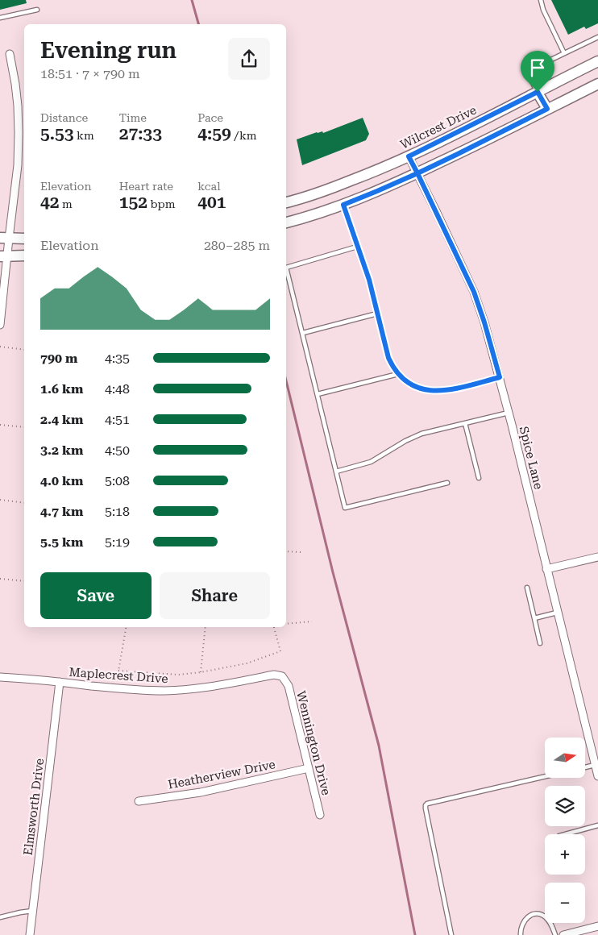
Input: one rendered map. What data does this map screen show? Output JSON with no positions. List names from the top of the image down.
{
  "streets": {
    "main road": ["Wilcrest Drive"],
    "street": [
      "Spice Lane",
      "Maplecrest Drive",
      "Wennington Drive",
      "Heatherview Drive",
      "Elmsworth Drive"
    ]
  },
  "crossings": [
    ["Wilcrest Drive", "Spice Lane"],
    ["Maplecrest Drive", "Wennington Drive"],
    ["Maplecrest Drive", "Elmsworth Drive"],
    ["Wennington Drive", "Heatherview Drive"]
  ],
  "north": "right",
  "page": {
    "heading": ["Evening run", "18:51 · 7 × 790 m"],
    "stats": [
      ["Distance", "5.53 km"],
      ["Time", "27:33"],
      ["Pace", "4:59 /km"],
      ["Elevation", "42 m"],
      ["Heart rate", "152 bpm"],
      ["kcal", "401"]
    ],
    "chart": ["Elevation", "280–285 m"],
    "list": [
      {
        "name": "790 m",
        "note": "4:35"
      },
      {
        "name": "1.6 km",
        "note": "4:48"
      },
      {
        "name": "2.4 km",
        "note": "4:51"
      },
      {
        "name": "3.2 km",
        "note": "4:50"
      },
      {
        "name": "4.0 km",
        "note": "5:08"
      },
      {
        "name": "4.7 km",
        "note": "5:18"
      },
      {
        "name": "5.5 km",
        "note": "5:19"
      }
    ],
    "buttons": ["Save", "Share"],
    "map_buttons": ["+", "−"]
  }
}
